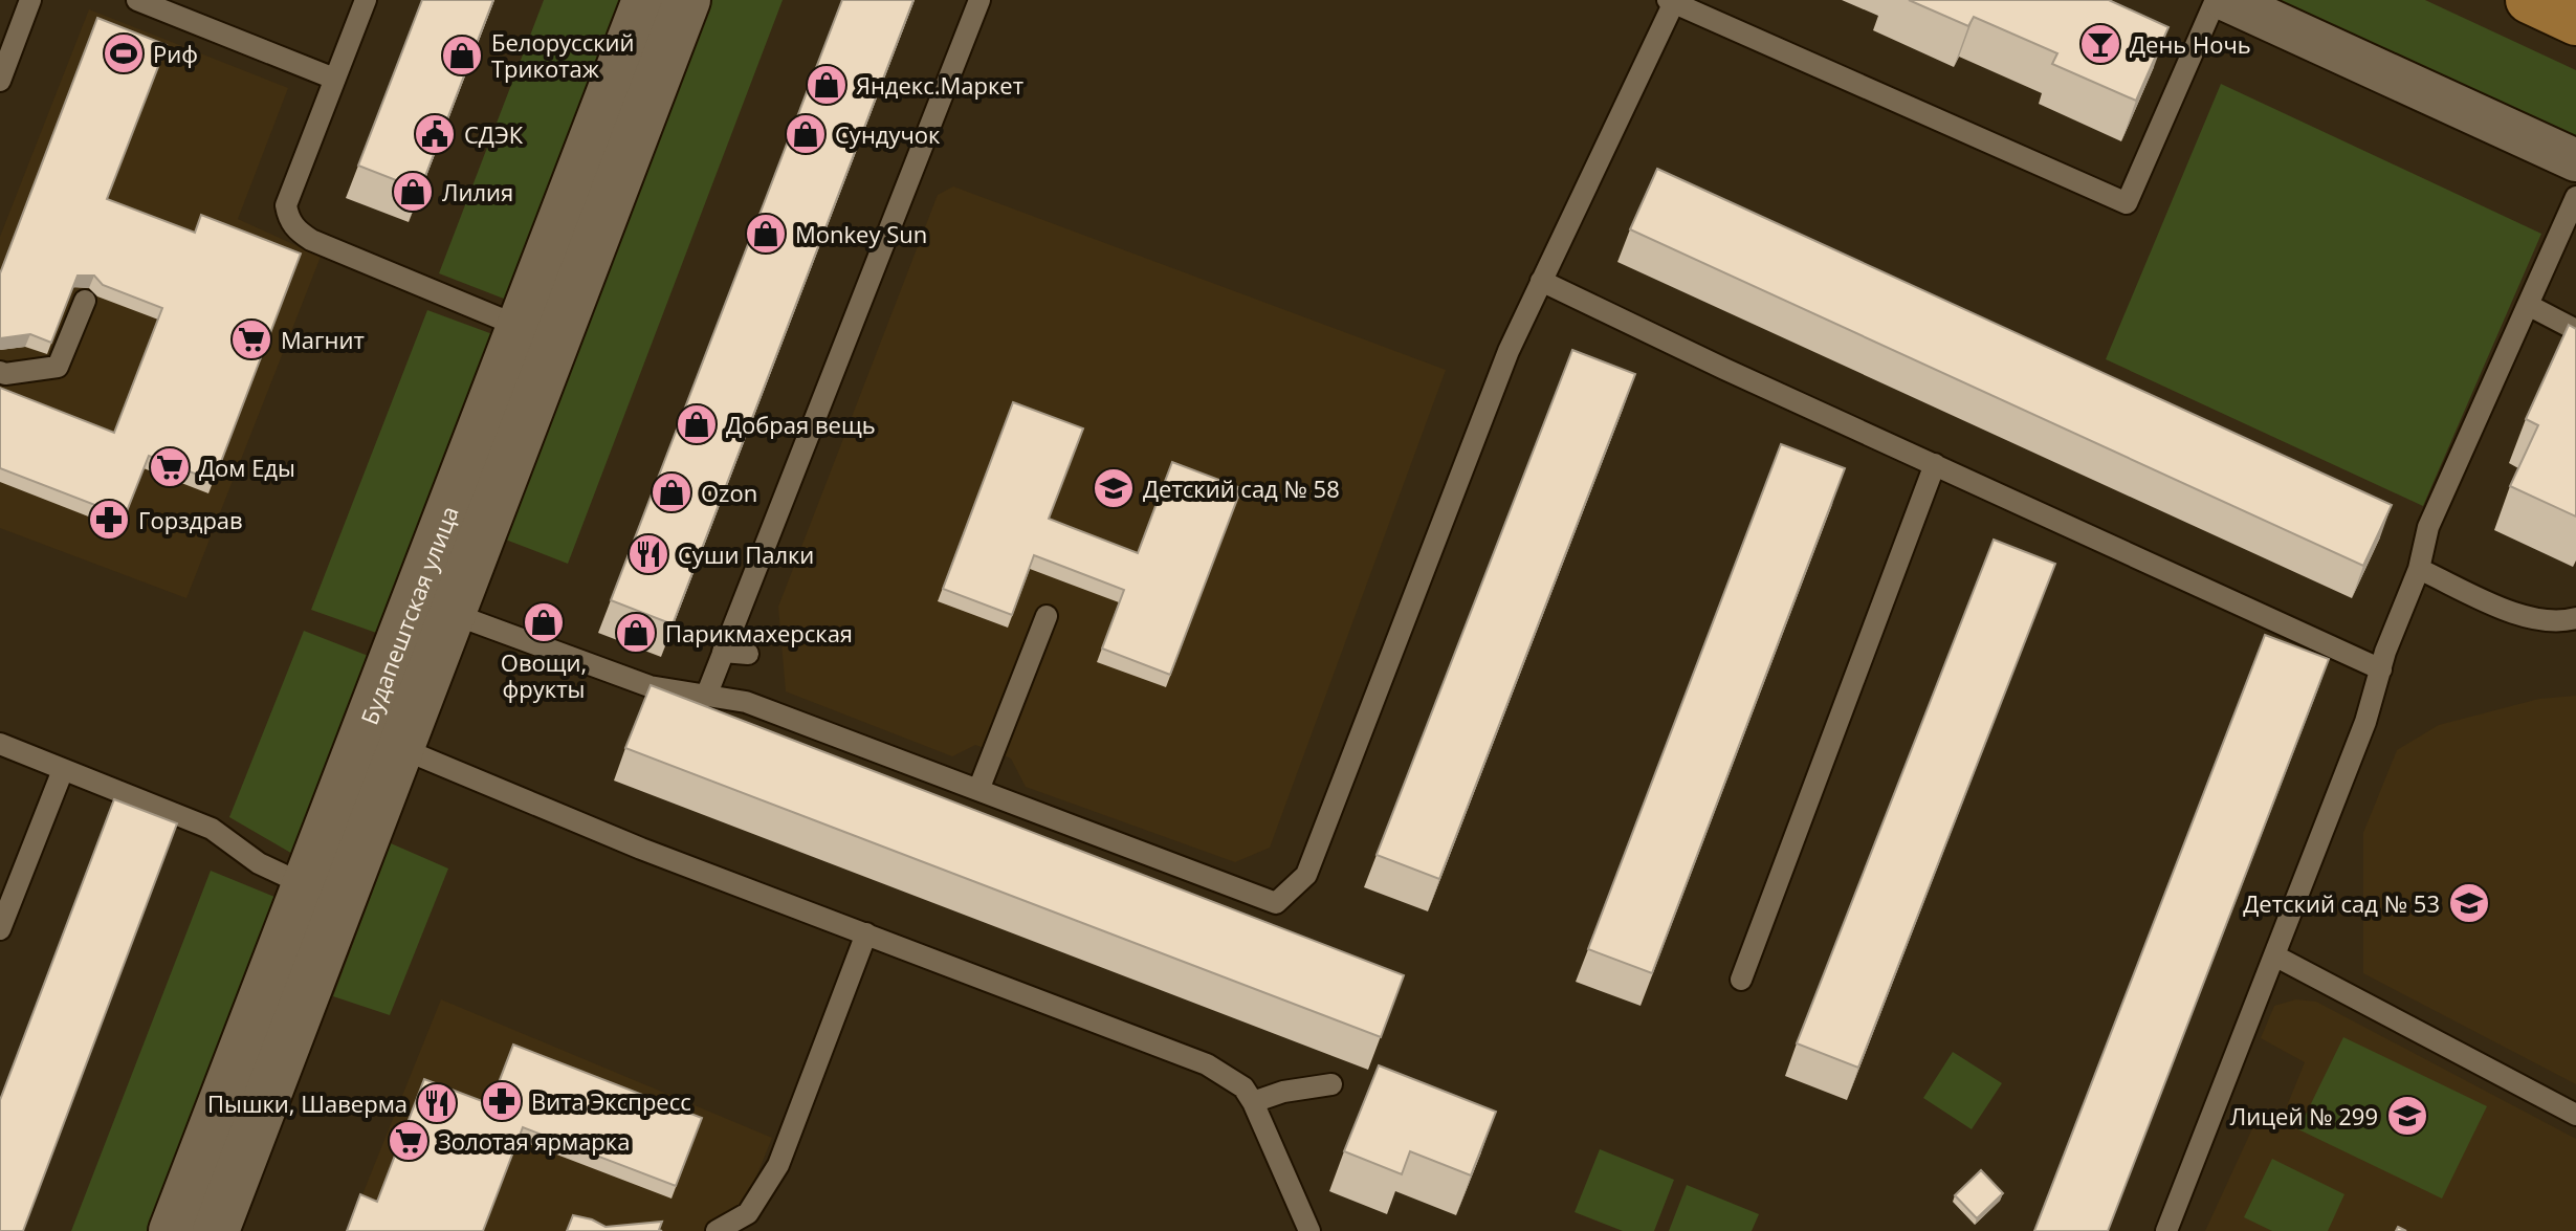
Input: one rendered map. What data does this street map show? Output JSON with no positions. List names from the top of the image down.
{
  "streets": {
    "street": ["Будапештская улица"]
  },
  "places": {
    "bar": ["День Ночь"],
    "sports": ["Риф"],
    "shop": [
      "Белорусский Трикотаж",
      "Яндекс.Маркет",
      "Сундучок",
      "Лилия",
      "Monkey Sun",
      "Добрая вещь",
      "Ozon",
      "Овощи, фрукты",
      "Парикмахерская"
    ],
    "public building": ["СДЭК"],
    "supermarket": ["Магнит", "Дом Еды", "Золотая ярмарка"],
    "school or university": ["Детский сад № 58", "Детский сад № 53", "Лицей № 299"],
    "pharmacy": ["Горздрав", "Вита Экспресс"],
    "restaurant": ["Суши Палки", "Пышки, Шаверма"]
  }
}
